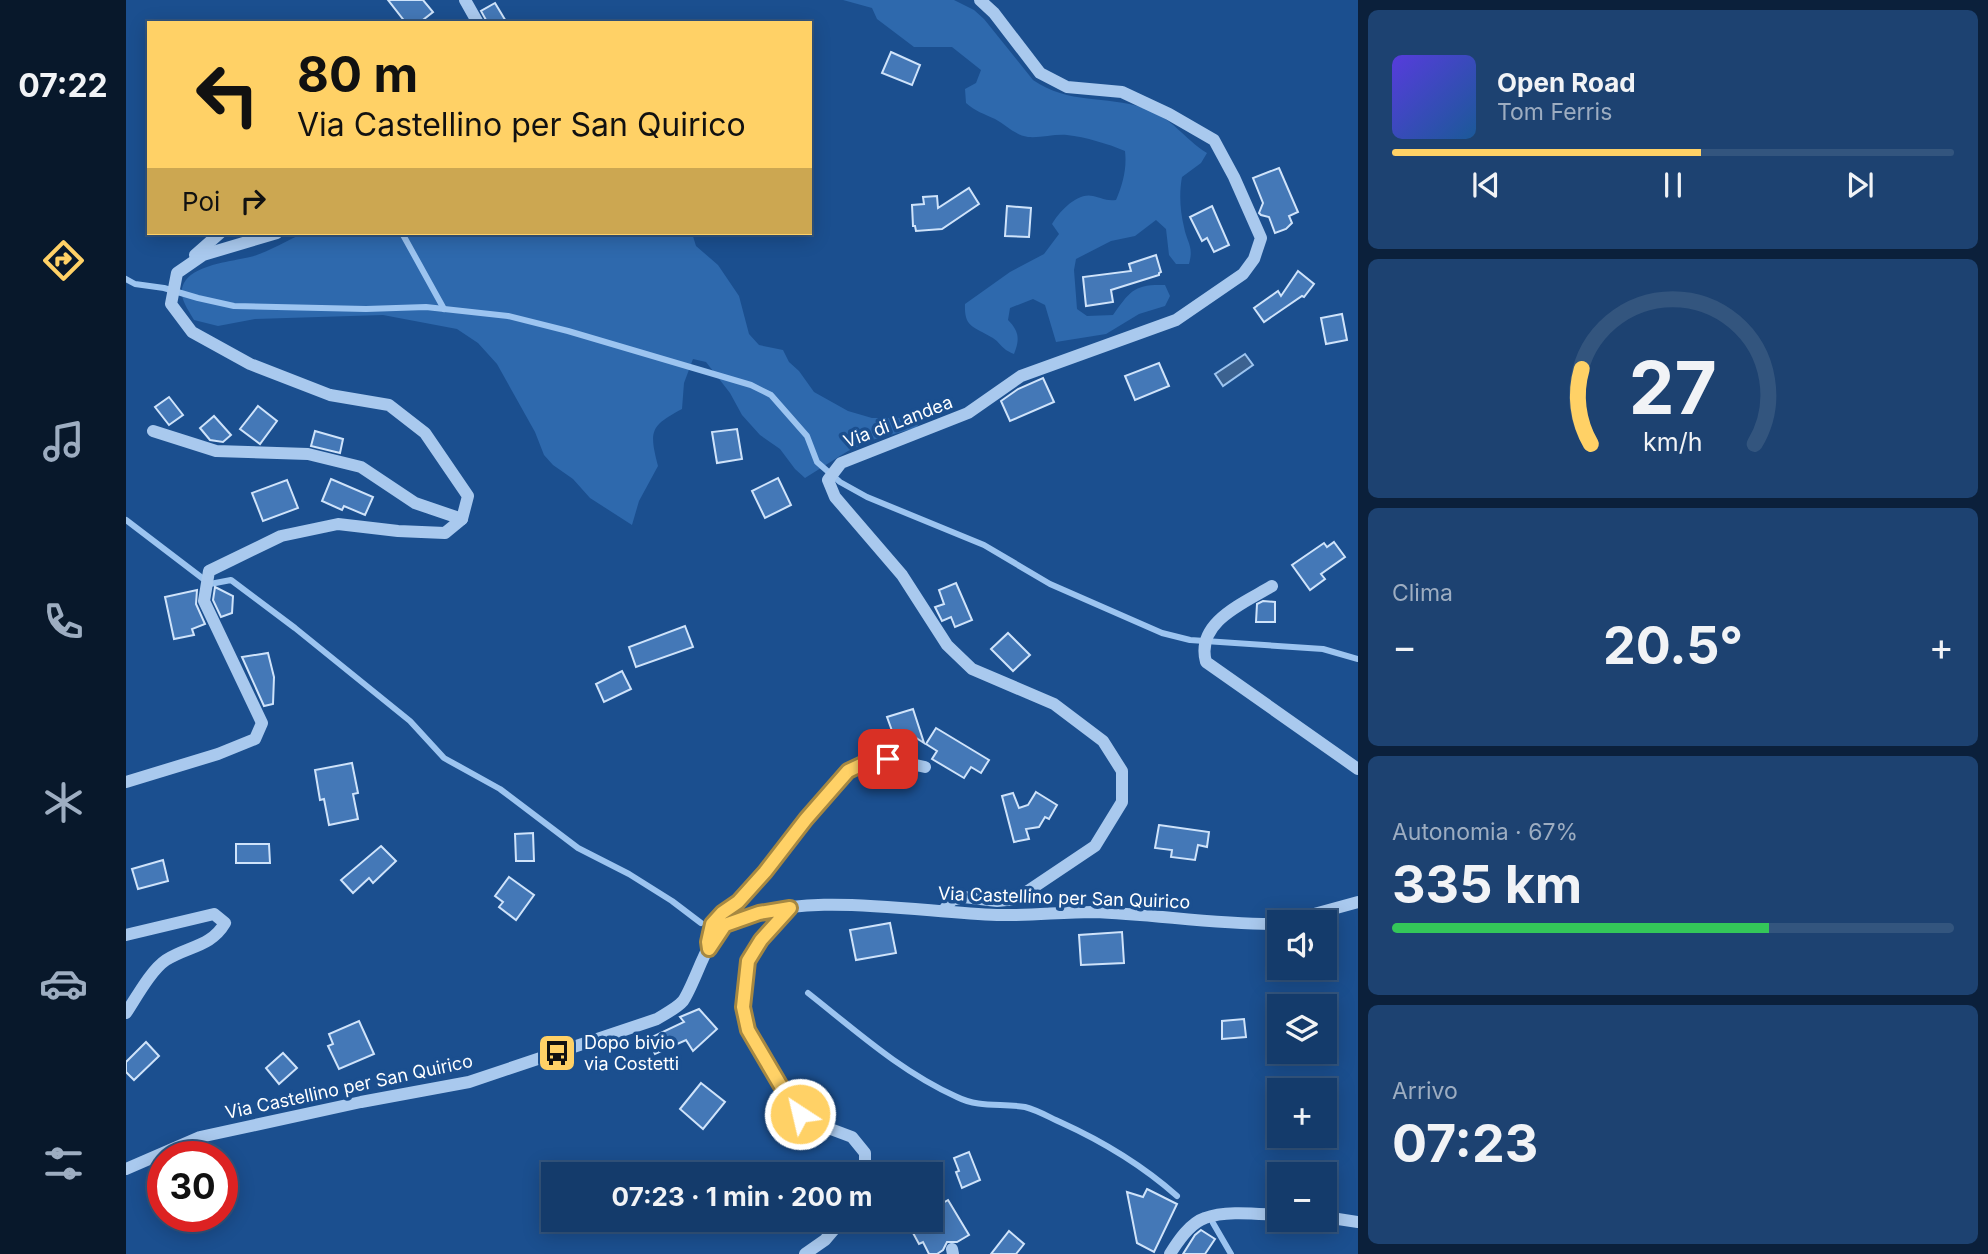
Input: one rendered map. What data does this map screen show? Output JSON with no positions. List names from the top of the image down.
{
  "streets": {
    "street": ["Via di Landea", "Via Castellino per San Quirico"]
  },
  "crossings": [
    ["Via di Landea", "Via Castellino per San Quirico"]
  ],
  "places": {
    "bus stop": ["Dopo bivio via Costetti"]
  },
  "page": {
    "tabs": "07:22",
    "turn": ["80 m", "Via Castellino per San Quirico"],
    "song": ["Open Road", "Tom Ferris"],
    "then": "Poi",
    "tile": [
      "Clima",
      ["Autonomia · 67%", "335 km"],
      ["Arrivo", "07:23"]
    ],
    "heat": ["−", "20.5°", "+"],
    "map_buttons": ["+", "−"],
    "limit": "30",
    "trip": "07:23 · 1 min · 200 m",
    "gauge": ["27", "km/h"]
  }
}
